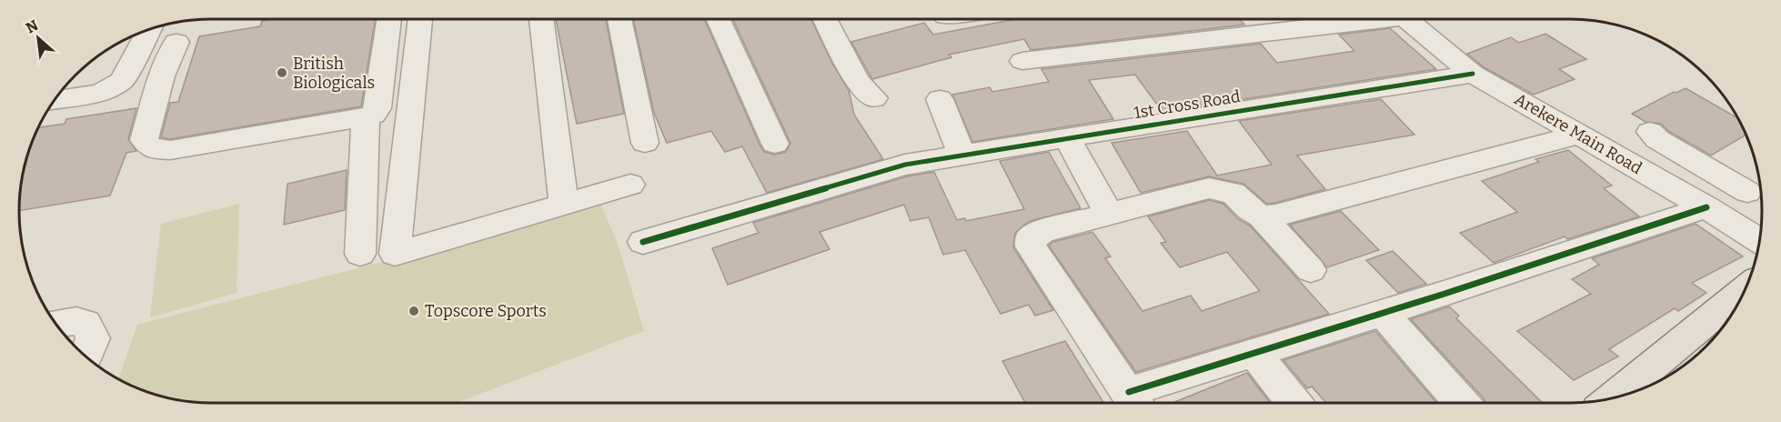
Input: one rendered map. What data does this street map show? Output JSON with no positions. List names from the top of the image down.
{
  "streets": {
    "street": ["1st Cross Road", "Arekere Main Road"]
  },
  "crossings": [
    ["1st Cross Road", "Arekere Main Road"]
  ],
  "places": ["British Biologicals", "Topscore Sports"],
  "north": "top left"
}
